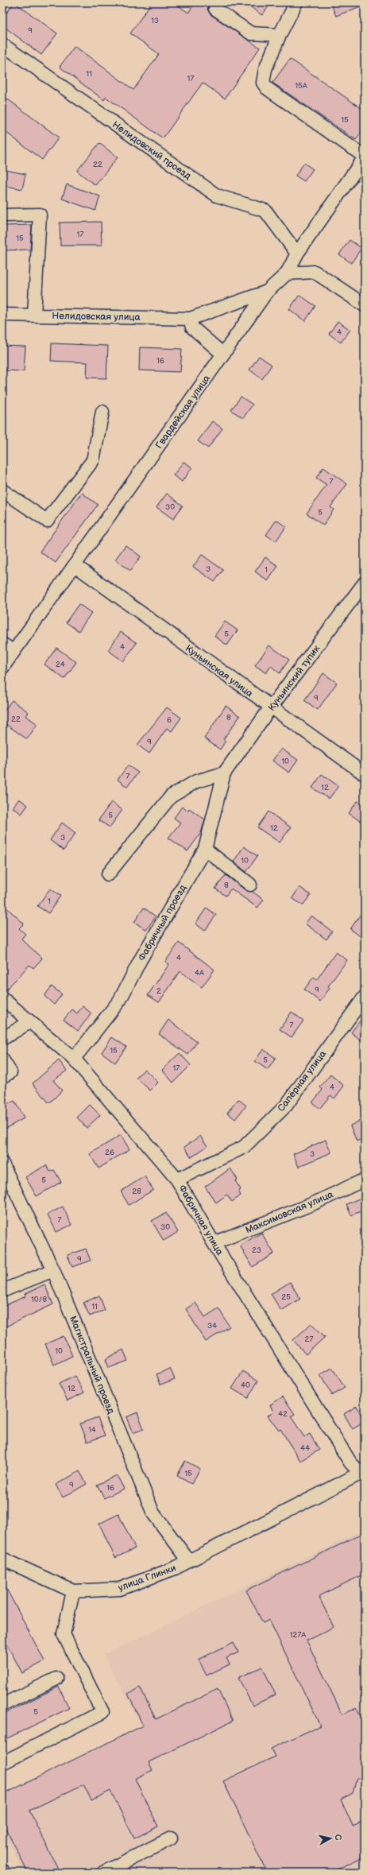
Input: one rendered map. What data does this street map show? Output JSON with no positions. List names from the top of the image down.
{
  "streets": {
    "street": [
      "Нелидовский проезд",
      "Нелидовская улица",
      "Гвардейская улица",
      "Куньинская улица",
      "Куньинский тупик",
      "Фабричный проезд",
      "Сапёрная улица",
      "Максимовская улица",
      "Фабричная улица",
      "Магистральный проезд",
      "улица Глинки"
    ]
  },
  "crossings": [
    ["Нелидовский проезд", "Гвардейская улица"],
    ["Нелидовская улица", "Гвардейская улица"],
    ["Гвардейская улица", "Куньинская улица"],
    ["Куньинская улица", "Куньинский тупик"],
    ["Куньинский тупик", "Фабричный проезд"],
    ["Фабричный проезд", "Фабричная улица"],
    ["Сапёрная улица", "Фабричная улица"],
    ["Максимовская улица", "Фабричная улица"],
    ["Фабричная улица", "улица Глинки"],
    ["Магистральный проезд", "улица Глинки"]
  ],
  "house_numbers": [
    "13",
    "9",
    "11",
    "17",
    "15А",
    "15",
    "22",
    "17",
    "15",
    "4",
    "16",
    "7",
    "30",
    "5",
    "3",
    "1",
    "5",
    "4",
    "24",
    "9",
    "8",
    "22",
    "6",
    "9",
    "10",
    "7",
    "12",
    "5",
    "12",
    "3",
    "10",
    "8",
    "1",
    "4",
    "4А",
    "9",
    "2",
    "7",
    "15",
    "5",
    "17",
    "4",
    "26",
    "3",
    "5",
    "28",
    "7",
    "30",
    "23",
    "9",
    "25",
    "10/8",
    "11",
    "34",
    "27",
    "10",
    "40",
    "12",
    "42",
    "14",
    "44",
    "15",
    "9",
    "16",
    "127А",
    "5"
  ],
  "north": "right"
}
